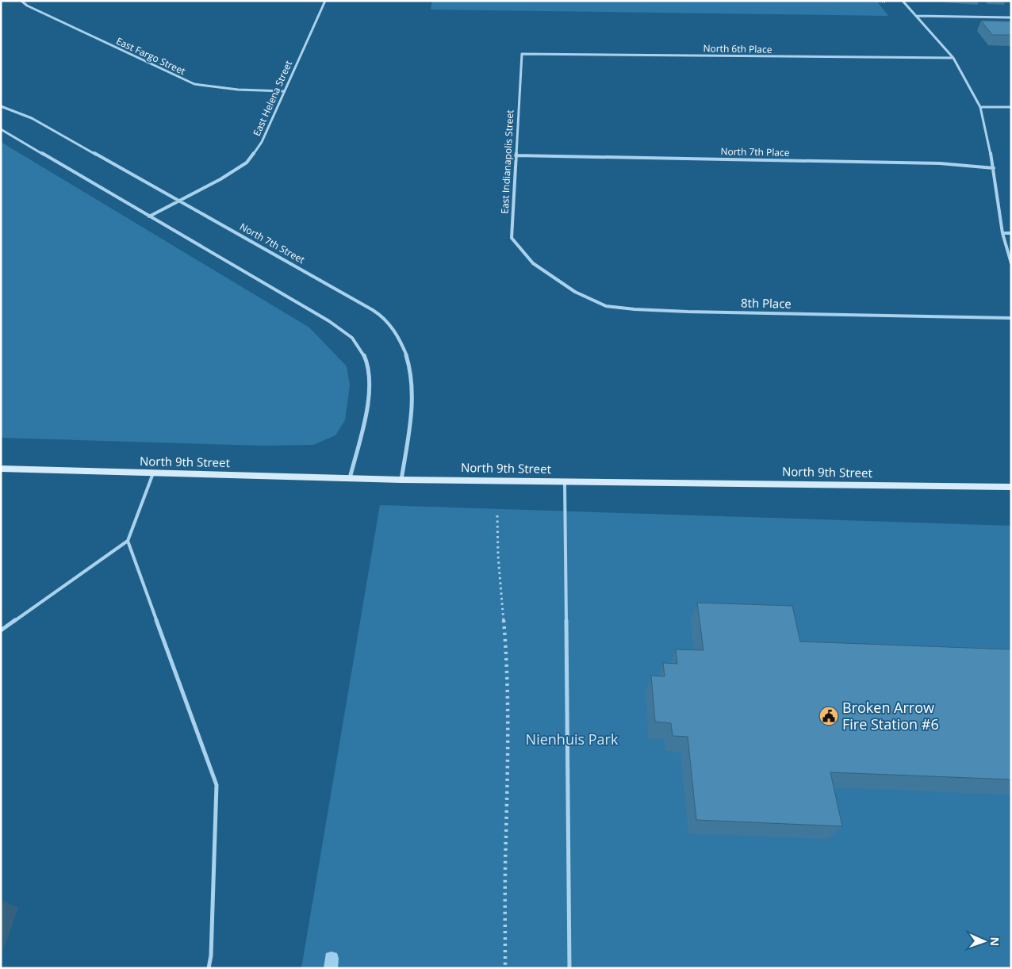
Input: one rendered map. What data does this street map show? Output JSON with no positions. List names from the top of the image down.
{
  "streets": {
    "main road": ["North 9th Street"],
    "street": [
      "North 6th Place",
      "East Fargo Street",
      "East Helena Street",
      "North 7th Place",
      "East Indianapolis Street",
      "North 7th Street",
      "8th Place"
    ]
  },
  "crossings": [
    ["North 6th Place", "East Indianapolis Street"],
    ["East Fargo Street", "East Helena Street"],
    ["East Helena Street", "North 7th Street"],
    ["North 7th Place", "East Indianapolis Street"],
    ["East Indianapolis Street", "8th Place"],
    ["North 7th Street", "North 9th Street"]
  ],
  "parks": ["Nienhuis Park"],
  "places": {
    "public building": ["Broken Arrow Fire Station #6"]
  },
  "north": "right"
}
